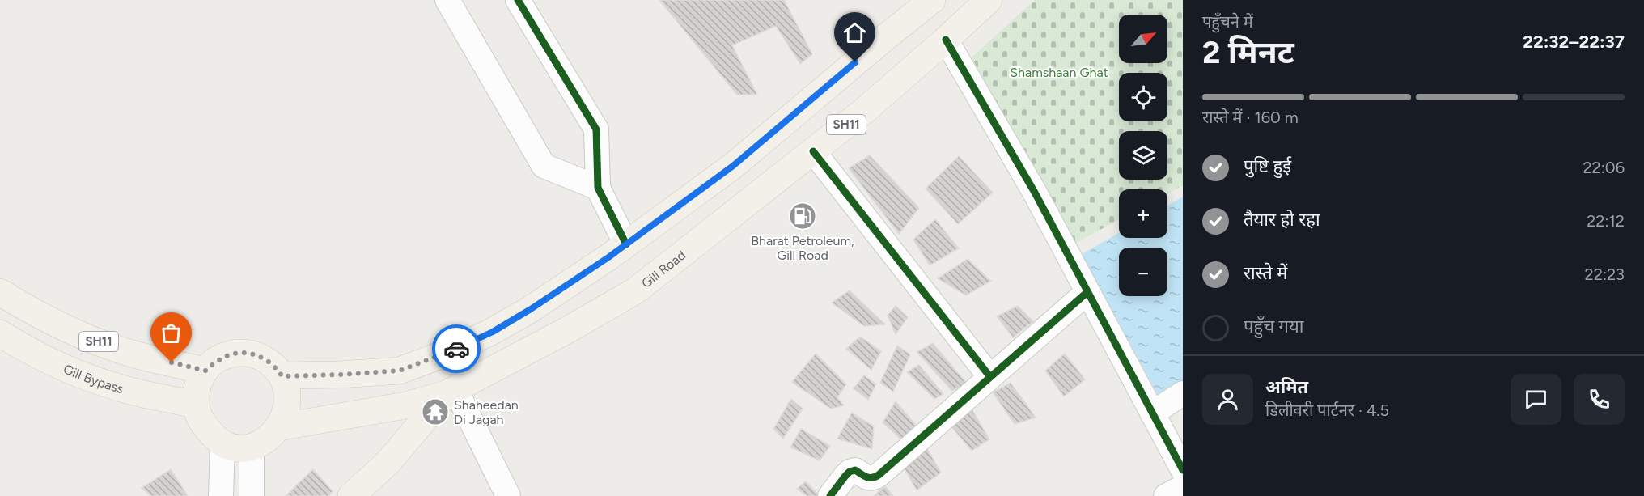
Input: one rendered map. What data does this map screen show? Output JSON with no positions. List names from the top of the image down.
{
  "streets": {
    "main road": ["SH11", "Gill Road", "Gill Bypass"]
  },
  "crossings": [
    ["SH11", "Gill Road"],
    ["SH11", "Gill Bypass"],
    ["Gill Road", "Gill Bypass"]
  ],
  "parks": ["Shamshaan Ghat"],
  "places": {
    "fuel station": ["Bharat Petroleum, Gill Road"],
    "temple": ["Shaheedan Di Jagah"]
  },
  "north": "top right",
  "page": {
    "heading": ["2 मिनट", "पहुँचने में", "22:32–22:37"],
    "panel": ["अमित", "डिलीवरी पार्टनर · 4.5"],
    "map_buttons": ["+", "−"],
    "bar": "रास्ते में · 160 m",
    "list": [
      ["पुष्टि हुई", "22:06"],
      ["तैयार हो रहा", "22:12"],
      ["रास्ते में", "22:23"],
      "पहुँच गया"
    ]
  }
}
